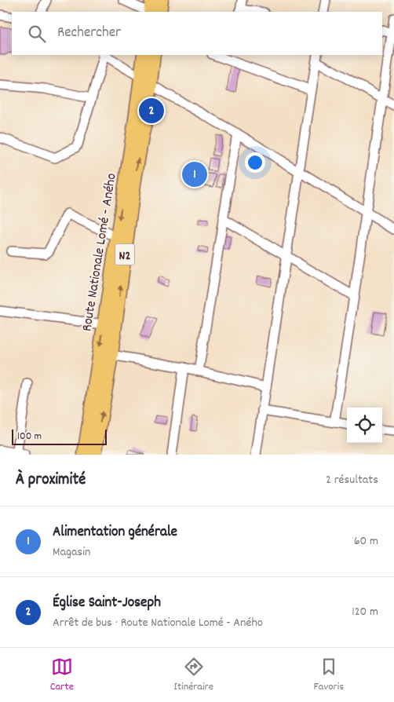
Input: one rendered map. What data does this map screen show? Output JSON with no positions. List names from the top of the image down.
{
  "streets": {
    "highway": ["Route Nationale Lomé - Aného", "N2"]
  },
  "scale_bar": "100 m",
  "page": {
    "search": "Rechercher",
    "pins": ["2", "1"],
    "scale": "100 m",
    "heading": ["À proximité", "2 résultats"],
    "list": [
      {
        "mark": "1",
        "name": "Alimentation générale",
        "note": "Magasin",
        "value": "60 m"
      },
      {
        "mark": "2",
        "name": "Église Saint-Joseph",
        "note": "Arrêt de bus · Route Nationale Lomé - Aného",
        "value": "120 m"
      }
    ],
    "nav": ["Carte", "Itinéraire", "Favoris"]
  }
}
